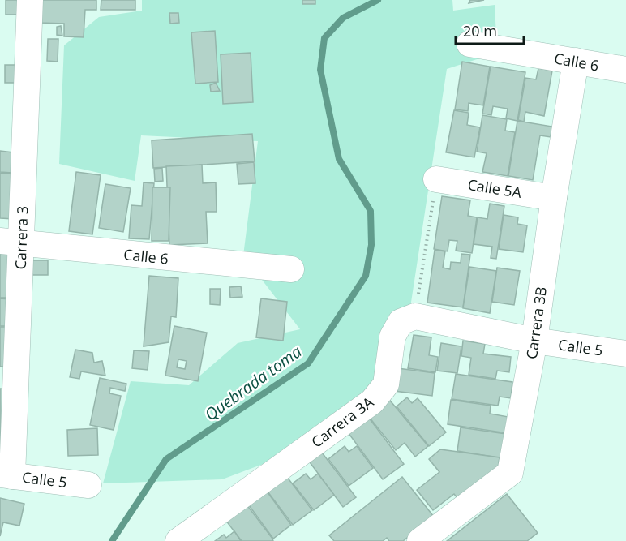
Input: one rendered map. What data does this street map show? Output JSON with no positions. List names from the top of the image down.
{
  "streets": {
    "street": [
      "Calle 6",
      "Calle 5A",
      "Carrera 3",
      "Carrera 3B",
      "Calle 5",
      "Carrera 3A"
    ]
  },
  "crossings": [
    ["Calle 6", "Carrera 3"],
    ["Calle 6", "Carrera 3B"],
    ["Calle 5A", "Carrera 3B"],
    ["Carrera 3", "Calle 5"],
    ["Carrera 3B", "Calle 5"]
  ],
  "water": ["Quebrada toma"],
  "scale_bar": "20 m"
}
